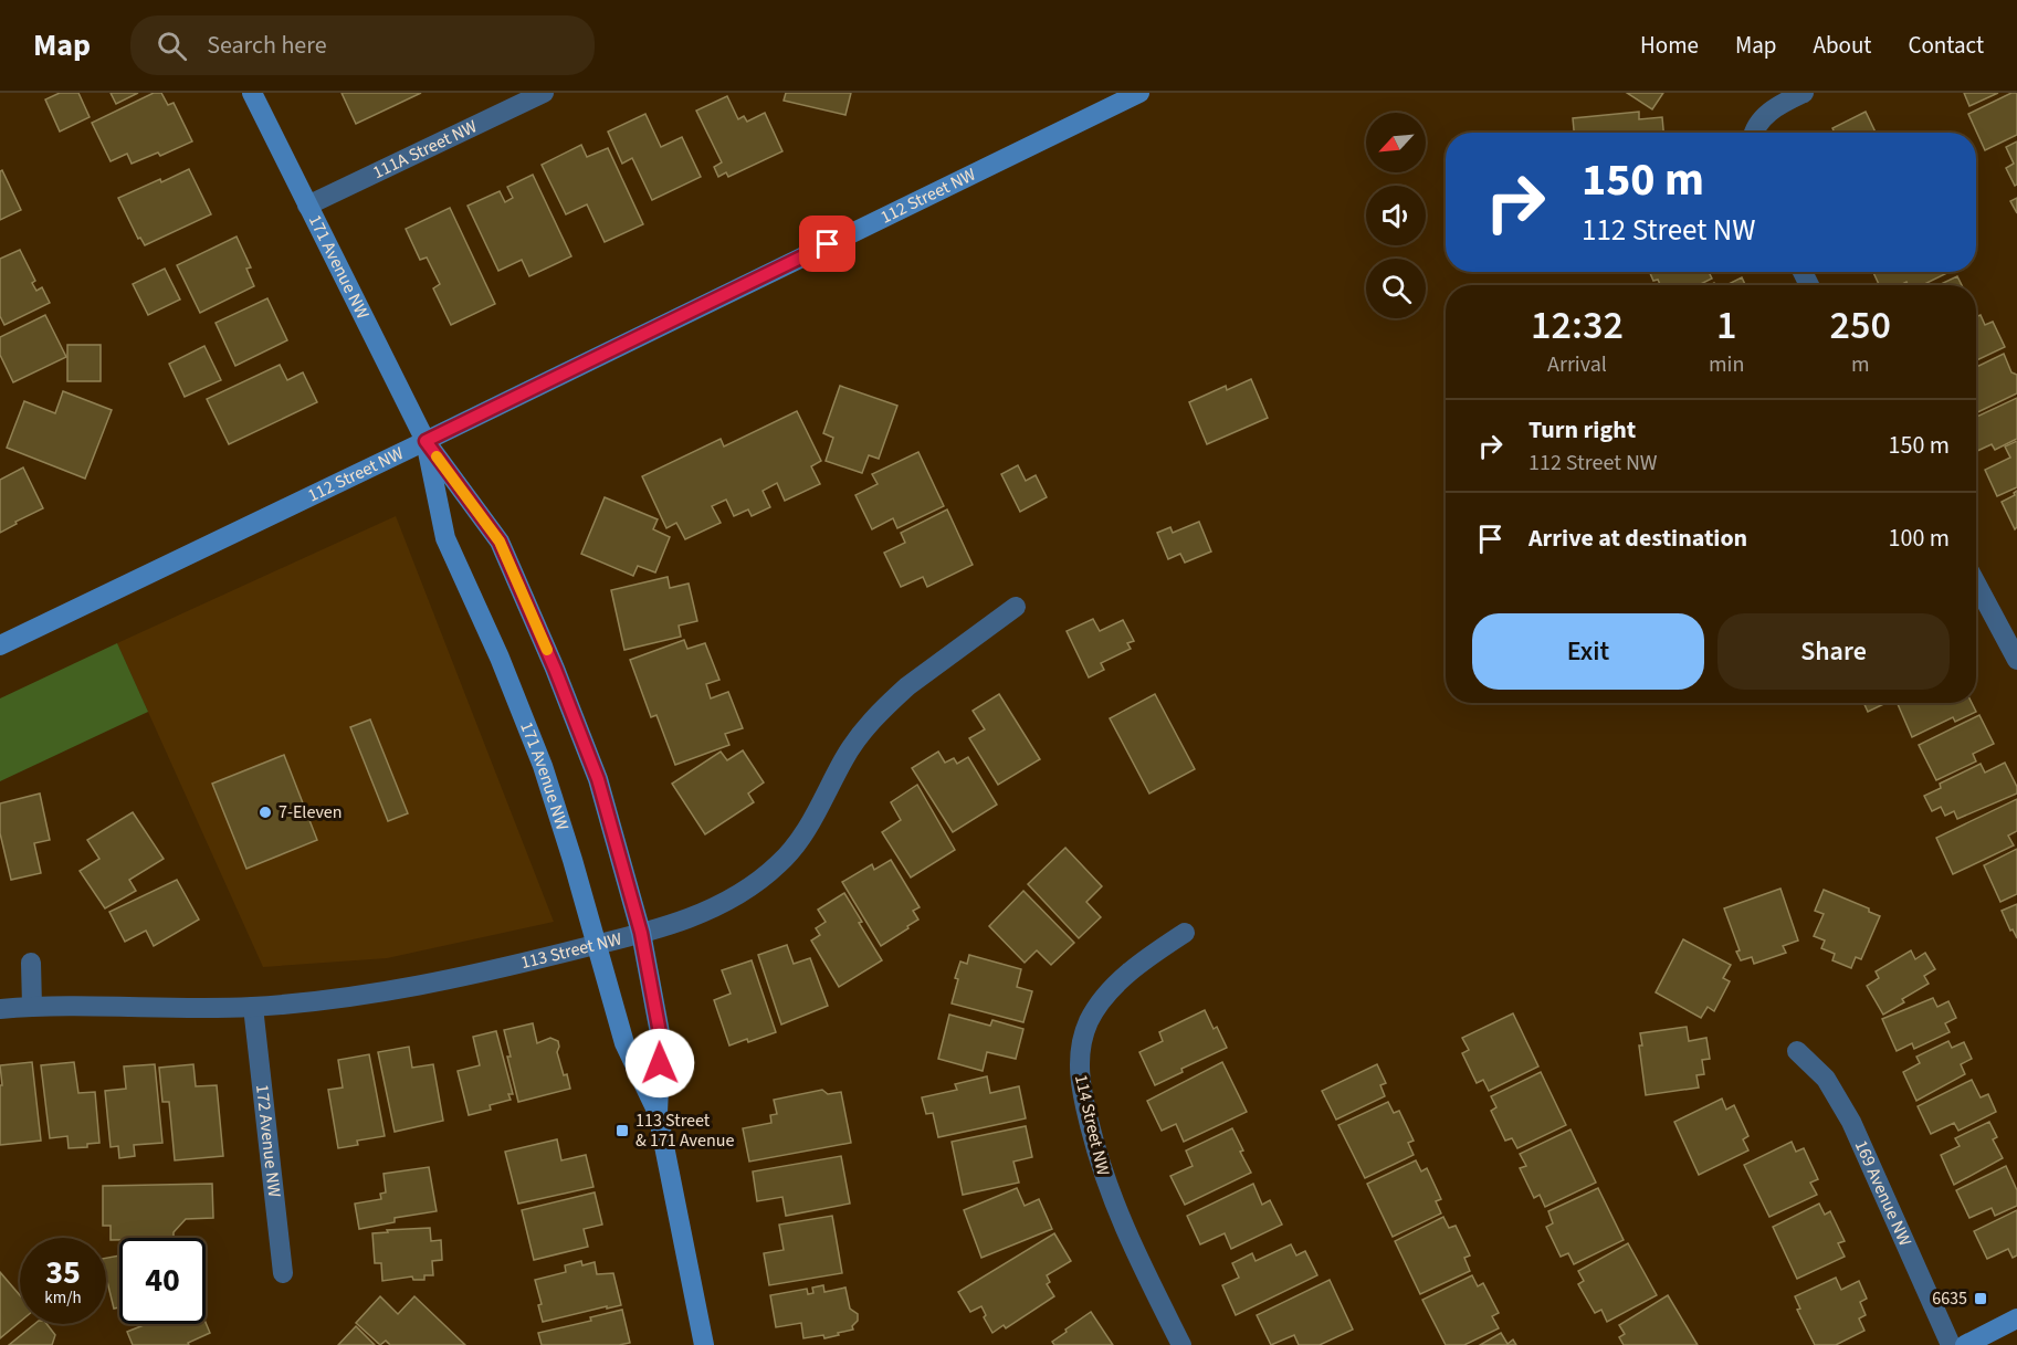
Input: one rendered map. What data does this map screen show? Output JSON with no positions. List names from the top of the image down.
{
  "streets": {
    "street": [
      "111A Street NW",
      "112 Street NW",
      "171 Avenue NW",
      "113 Street NW",
      "114 Street NW",
      "172 Avenue NW",
      "169 Avenue NW"
    ]
  },
  "crossings": [
    ["111A Street NW", "171 Avenue NW"],
    ["112 Street NW", "171 Avenue NW"],
    ["171 Avenue NW", "113 Street NW"],
    ["113 Street NW", "172 Avenue NW"]
  ],
  "places": {
    "other": ["7-Eleven"],
    "transit": ["113 Street & 171 Avenue", "6635"]
  },
  "north": "bottom left",
  "page": {
    "header": "Map",
    "search": "Search here",
    "nav": [
      "Home",
      "Map",
      "About",
      "Contact"
    ],
    "turn": ["150 m", "112 Street NW"],
    "eta": [
      "12:32",
      "Arrival",
      "1",
      "min",
      "250",
      "m"
    ],
    "list": [
      {
        "name": "Turn right",
        "note": "112 Street NW",
        "value": "150 m"
      },
      {
        "name": "Arrive at destination",
        "value": "100 m"
      }
    ],
    "buttons": ["Exit", "Share"],
    "speed": "35 km/h",
    "limit": "40"
  }
}
